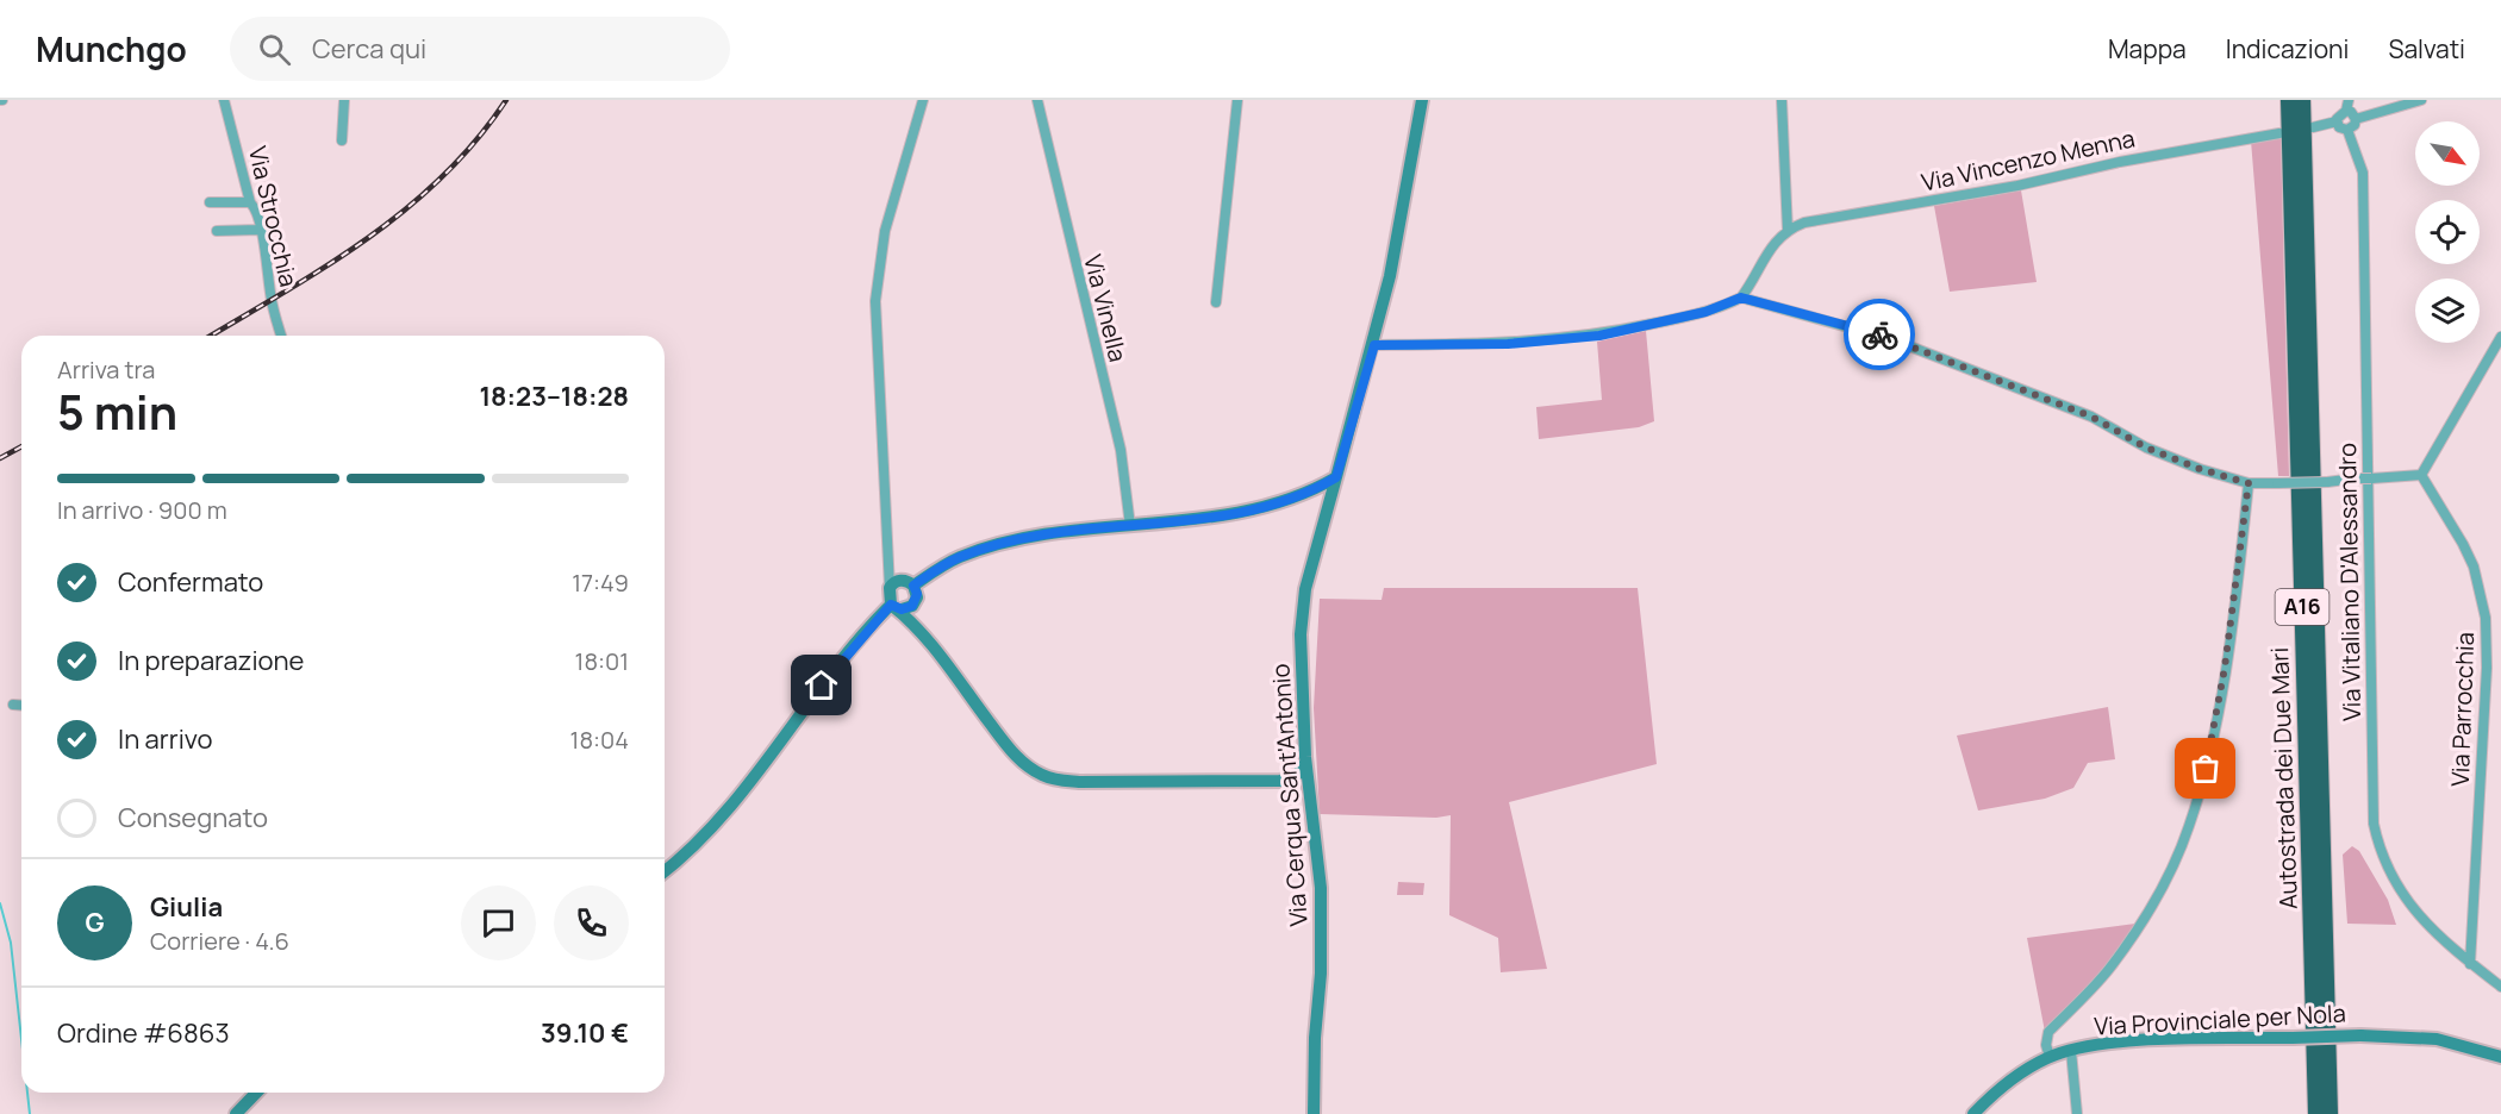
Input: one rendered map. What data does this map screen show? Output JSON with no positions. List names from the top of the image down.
{
  "streets": {
    "highway": ["A16", "Autostrada dei Due Mari"],
    "street": [
      "Via Vincenzo Menna",
      "Via Strocchia",
      "Via Vinella",
      "Via Vitaliano D'Alessandro",
      "Via Parrocchia",
      "Via Cerqua Sant'Antonio",
      "Via Provinciale per Nola"
    ]
  },
  "crossings": [
    ["Via Vitaliano D'Alessandro", "Via Parrocchia"]
  ],
  "north": "bottom right",
  "page": {
    "header": "Munchgo",
    "search": "Cerca qui",
    "nav": ["Mappa", "Indicazioni", "Salvati"],
    "heading": ["5 min", "Arriva tra", "18:23–18:28"],
    "panel": [
      "Giulia",
      "Corriere · 4.6",
      "Ordine #6863",
      "39.10 €"
    ],
    "bar": "In arrivo · 900 m",
    "list": [
      ["Confermato", "17:49"],
      ["In preparazione", "18:01"],
      ["In arrivo", "18:04"],
      "Consegnato"
    ],
    "round": "G"
  }
}
